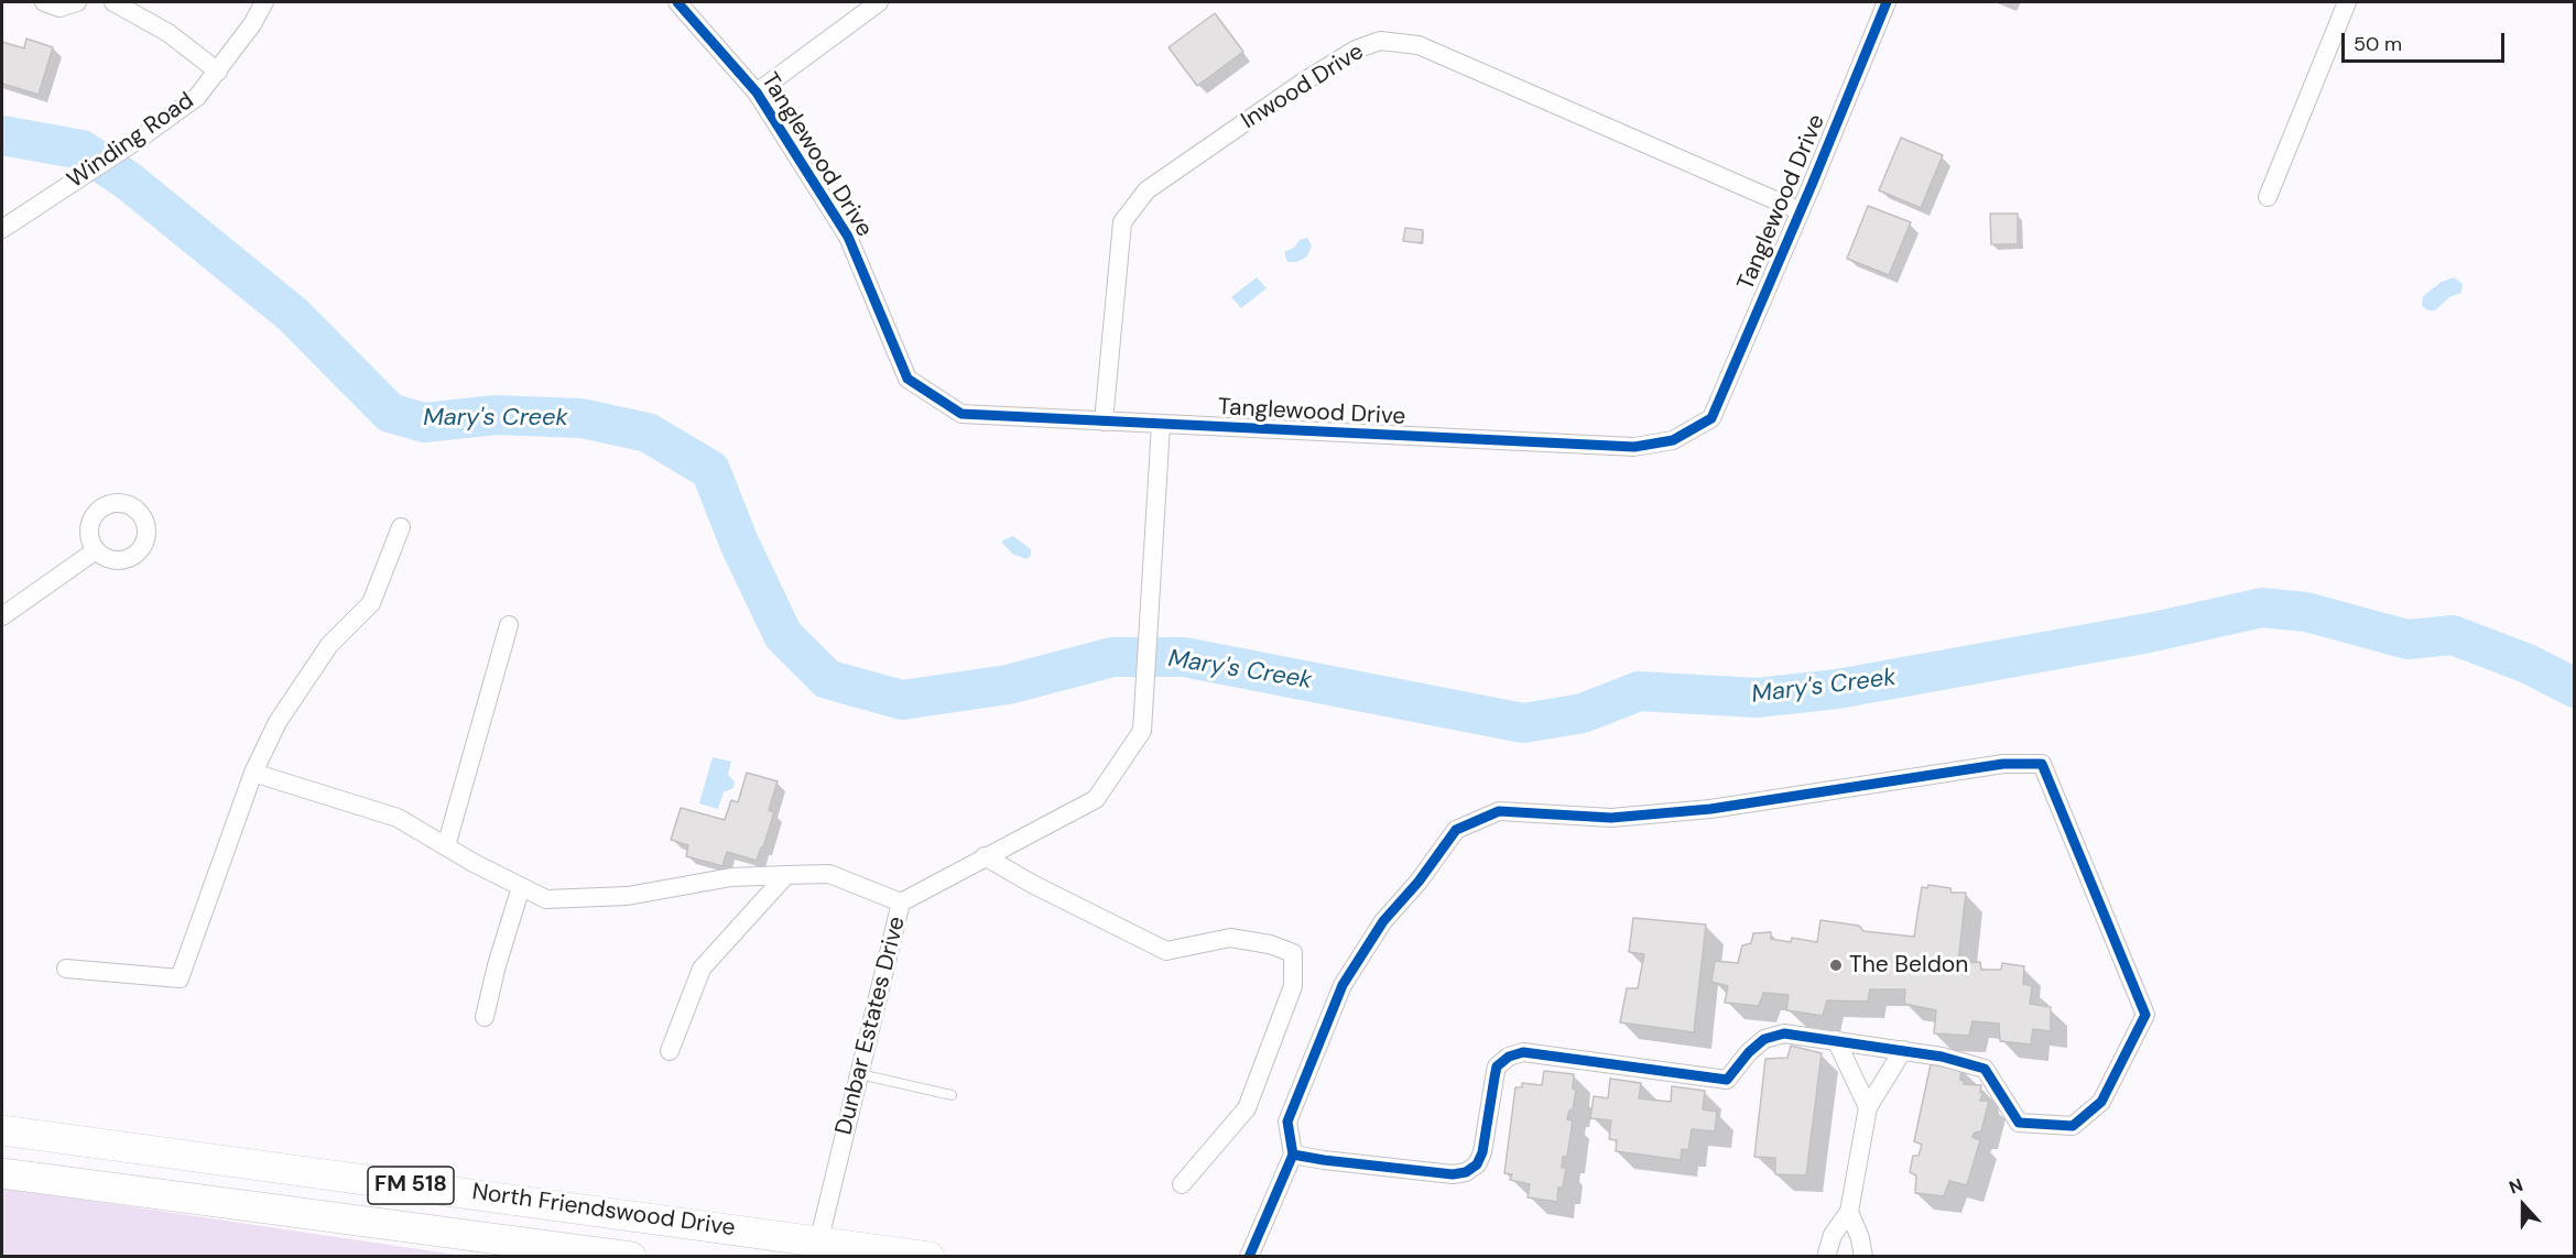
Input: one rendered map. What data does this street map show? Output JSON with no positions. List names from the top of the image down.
{
  "streets": {
    "main road": ["FM 518", "North Friendswood Drive"],
    "street": [
      "Inwood Drive",
      "Winding Road",
      "Tanglewood Drive",
      "Dunbar Estates Drive"
    ]
  },
  "crossings": [
    ["Inwood Drive", "Tanglewood Drive"],
    ["Tanglewood Drive", "Dunbar Estates Drive"],
    ["Dunbar Estates Drive", "North Friendswood Drive"]
  ],
  "water": ["Mary's Creek"],
  "places": ["The Beldon"],
  "scale_bar": "50 m",
  "north": "top"
}
